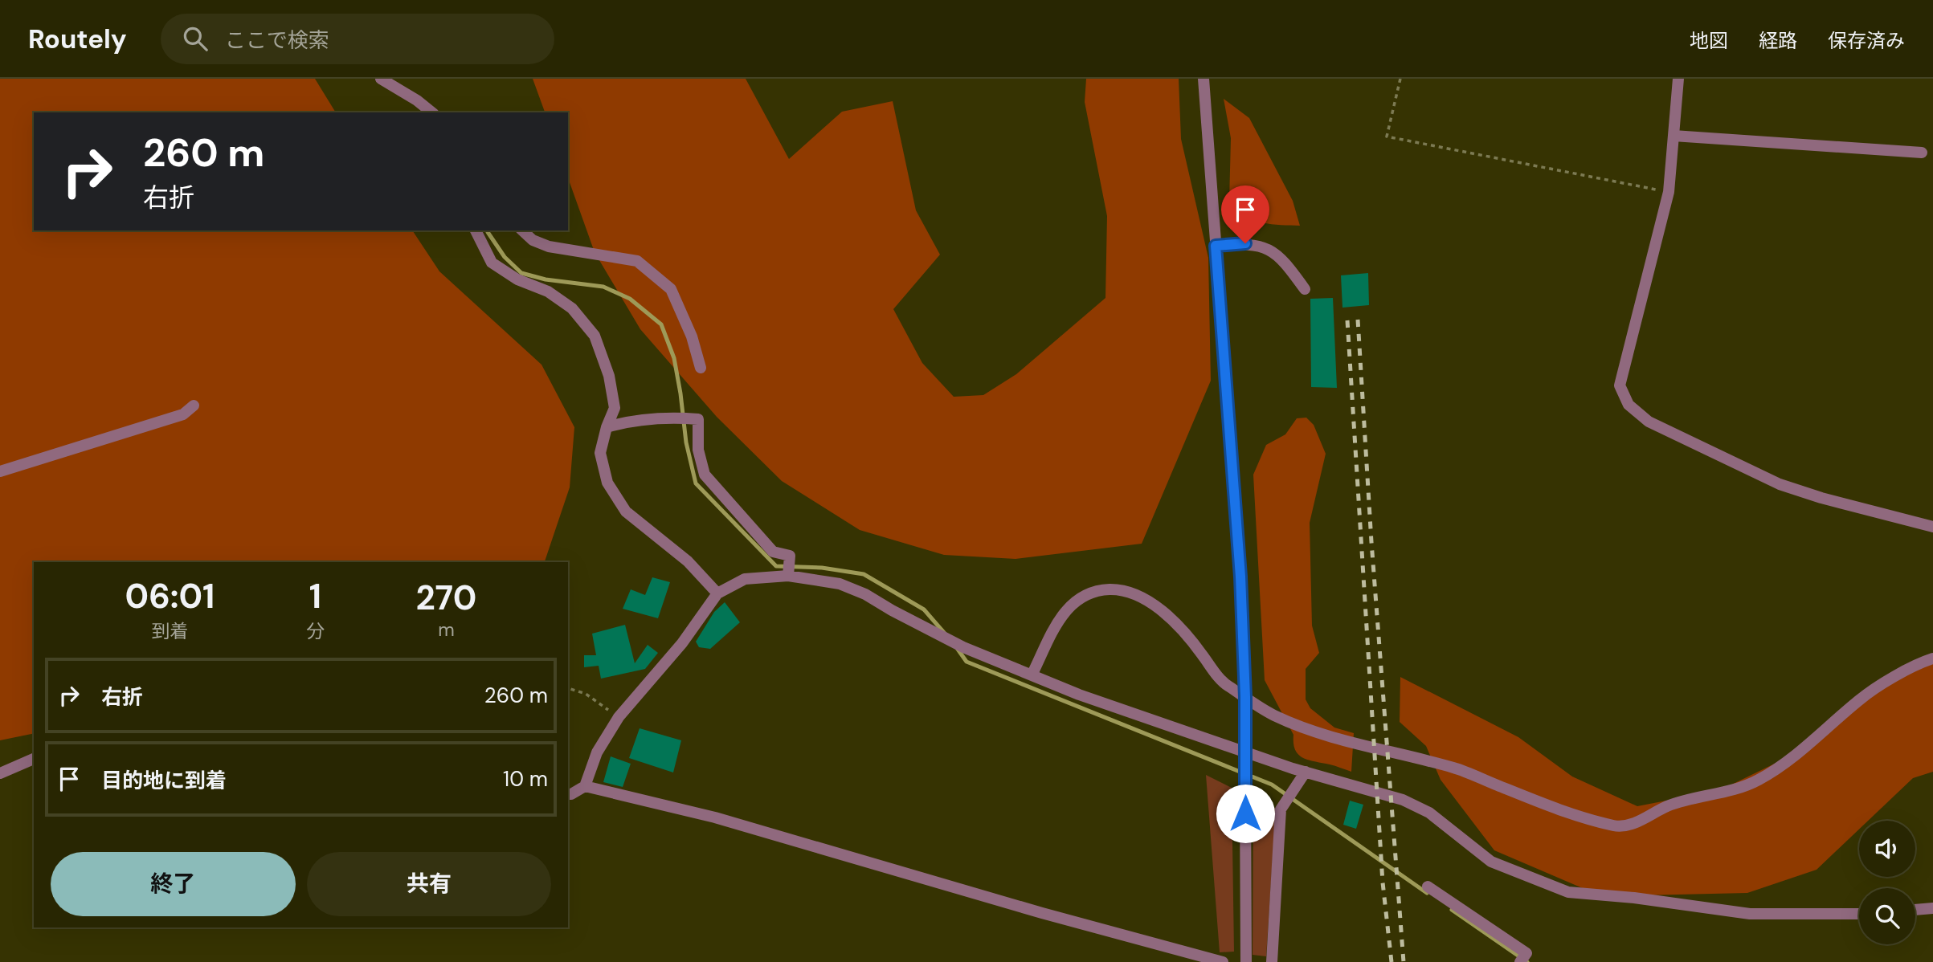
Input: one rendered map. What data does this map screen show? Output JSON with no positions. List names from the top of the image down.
{
  "page": {
    "header": "Routely",
    "search": "ここで検索",
    "nav": ["地図", "経路", "保存済み"],
    "turn": ["260 m", "右折"],
    "eta": [
      "06:01",
      "到着",
      "1",
      "分",
      "270",
      "m"
    ],
    "list": [
      {
        "name": "右折",
        "value": "260 m"
      },
      {
        "name": "目的地に到着",
        "value": "10 m"
      }
    ],
    "buttons": ["終了", "共有"]
  }
}
